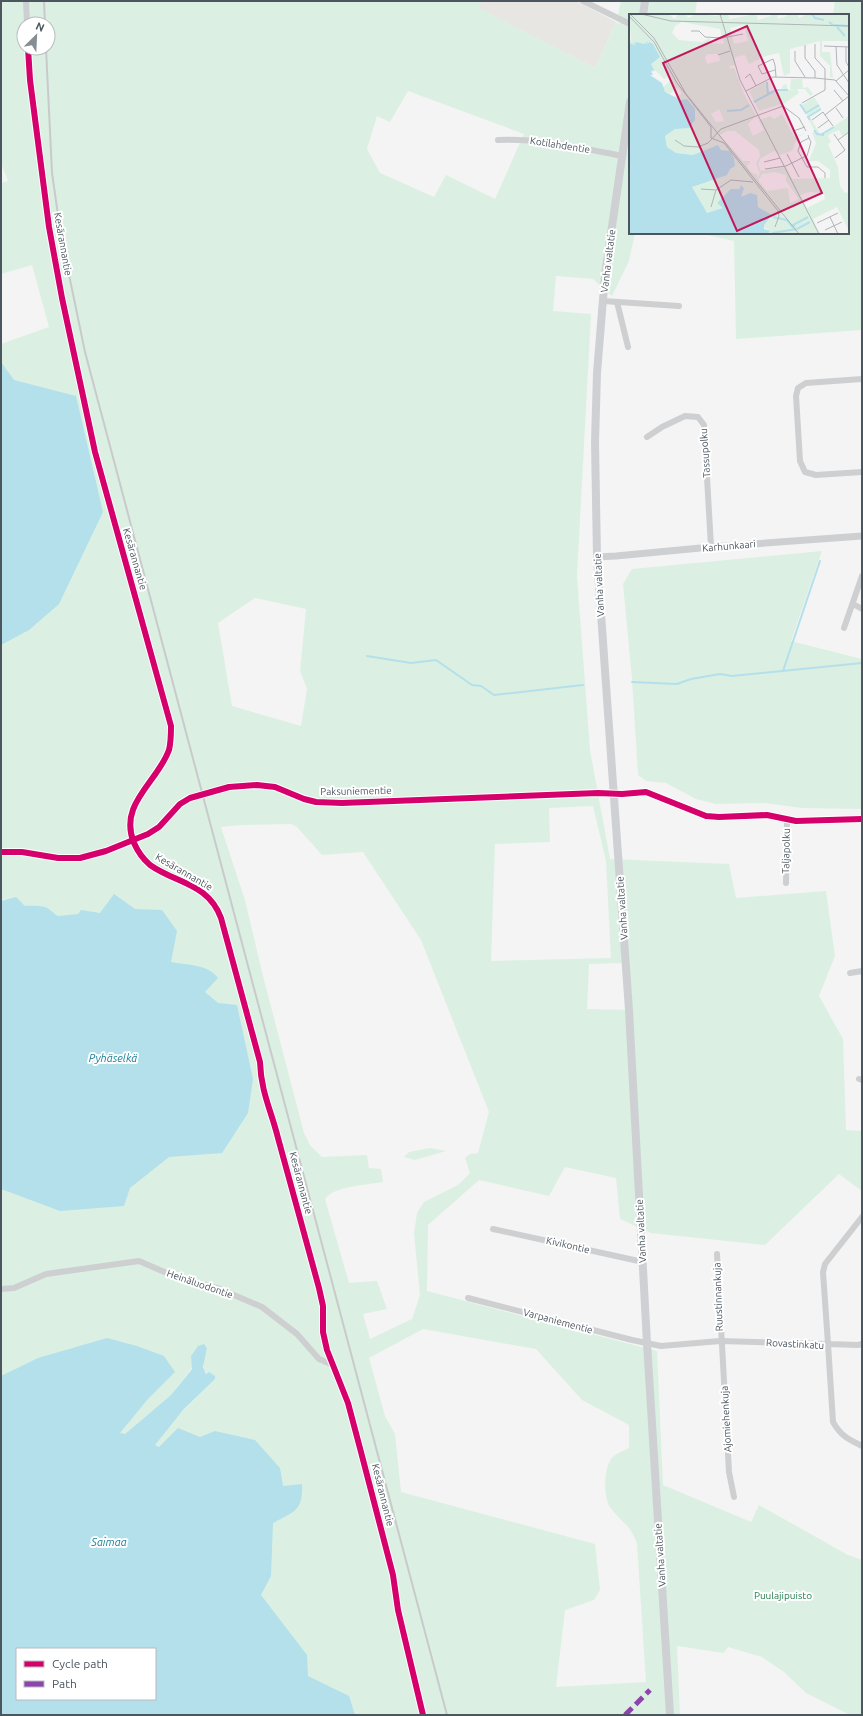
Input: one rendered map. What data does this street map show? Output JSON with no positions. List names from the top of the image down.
{
  "streets": {
    "main road": ["Vanha valtatie"],
    "street": [
      "Kotilahdentie",
      "Kesärannantie",
      "Tassupolku",
      "Karhunkaari",
      "Paksuniementie",
      "Taljapolku",
      "Kivikontie",
      "Heinäluodontie",
      "Ruustinnankuja",
      "Varpaniementie",
      "Rovastinkatu",
      "Ajomiehenkuja"
    ]
  },
  "crossings": [
    ["Kotilahdentie", "Vanha valtatie"],
    ["Kesärannantie", "Paksuniementie"],
    ["Kesärannantie", "Heinäluodontie"],
    ["Vanha valtatie", "Karhunkaari"],
    ["Vanha valtatie", "Paksuniementie"],
    ["Vanha valtatie", "Kivikontie"],
    ["Vanha valtatie", "Varpaniementie"],
    ["Vanha valtatie", "Rovastinkatu"],
    ["Tassupolku", "Karhunkaari"],
    ["Paksuniementie", "Taljapolku"],
    ["Ruustinnankuja", "Rovastinkatu"],
    ["Ruustinnankuja", "Ajomiehenkuja"],
    ["Varpaniementie", "Rovastinkatu"],
    ["Rovastinkatu", "Ajomiehenkuja"]
  ],
  "water": ["Pyhäselkä", "Saimaa"],
  "parks": ["Puulajipuisto"],
  "legend": ["Cycle path", "Path"],
  "north": "top right"
}
